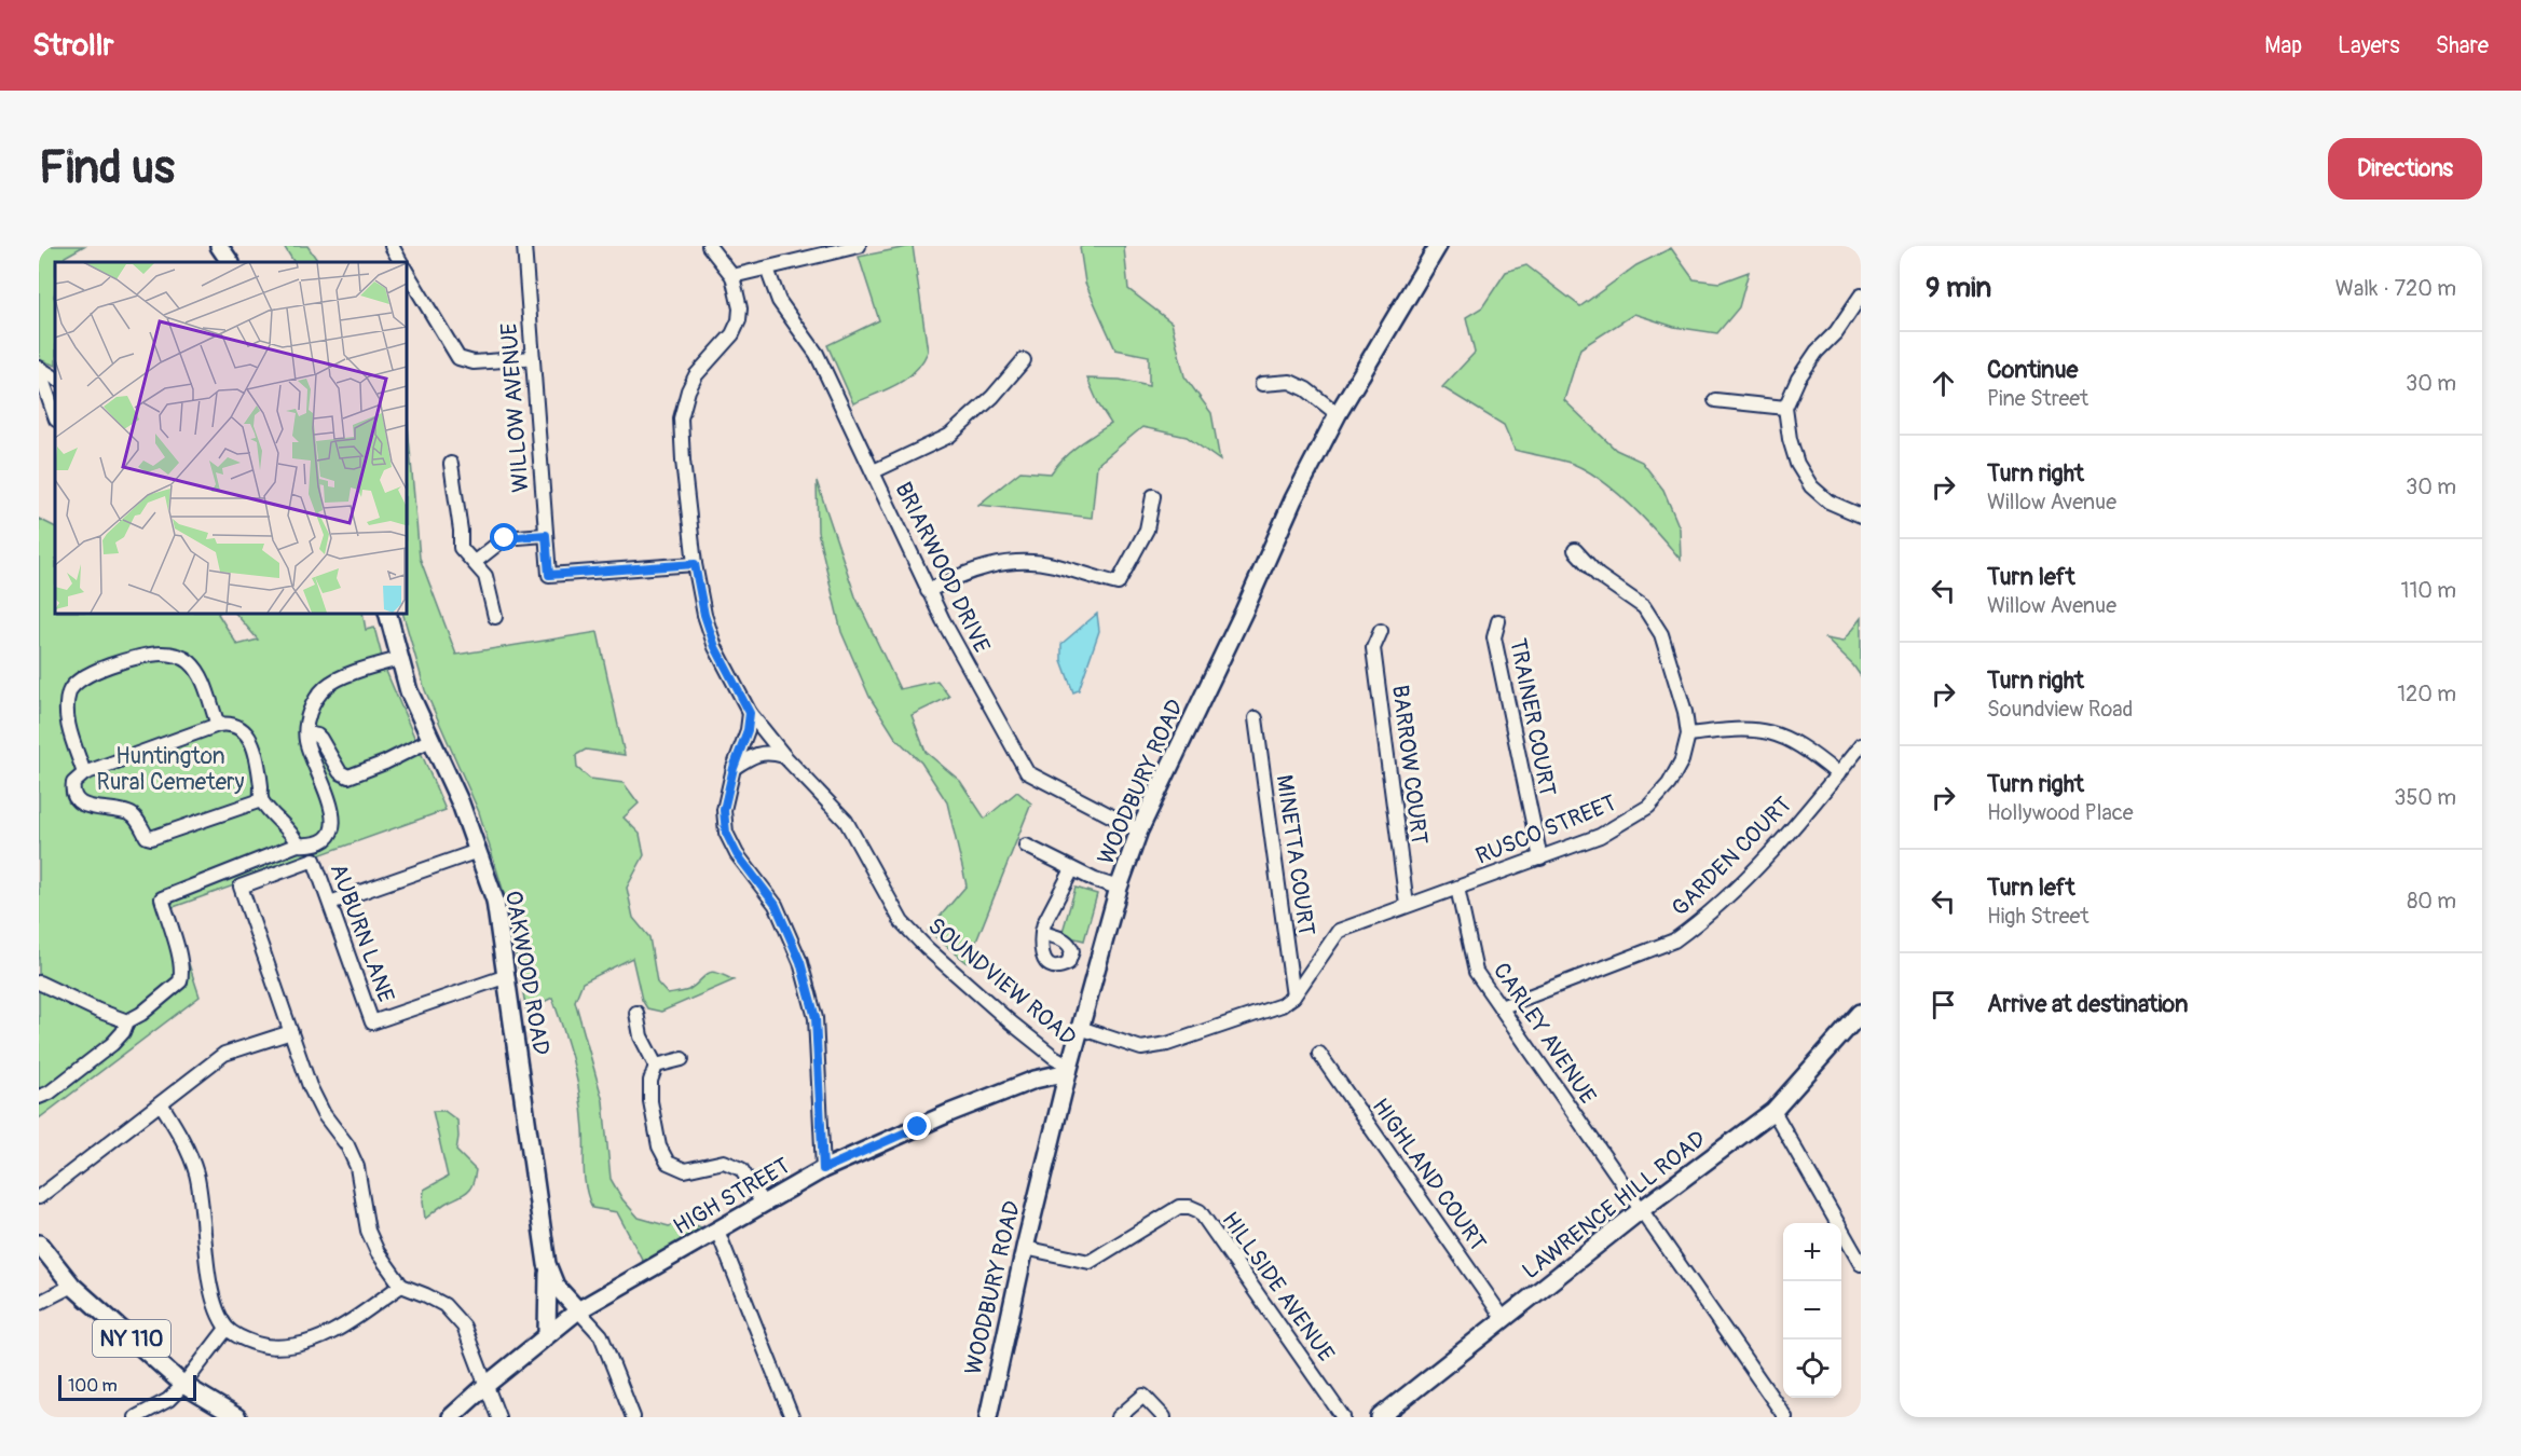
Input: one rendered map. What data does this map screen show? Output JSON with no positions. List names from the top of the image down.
{
  "streets": {
    "main road": [
      "WOODBURY ROAD",
      "OAKWOOD ROAD",
      "HIGH STREET",
      "LAWRENCE HILL ROAD",
      "NY 110"
    ],
    "street": [
      "WILLOW AVENUE",
      "BRIARWOOD DRIVE",
      "TRAINER COURT",
      "BARROW COURT",
      "RUSCO STREET",
      "MINETTA COURT",
      "GARDEN COURT",
      "AUBURN LANE",
      "SOUNDVIEW ROAD",
      "CARLEY AVENUE",
      "HIGHLAND COURT",
      "HILLSIDE AVENUE"
    ]
  },
  "crossings": [
    ["WILLOW AVENUE", "SOUNDVIEW ROAD"],
    ["BRIARWOOD DRIVE", "WOODBURY ROAD"],
    ["TRAINER COURT", "RUSCO STREET"],
    ["WOODBURY ROAD", "SOUNDVIEW ROAD"],
    ["WOODBURY ROAD", "HIGH STREET"],
    ["WOODBURY ROAD", "HILLSIDE AVENUE"],
    ["RUSCO STREET", "CARLEY AVENUE"],
    ["GARDEN COURT", "CARLEY AVENUE"],
    ["AUBURN LANE", "OAKWOOD ROAD"],
    ["OAKWOOD ROAD", "HIGH STREET"],
    ["SOUNDVIEW ROAD", "HIGH STREET"],
    ["CARLEY AVENUE", "LAWRENCE HILL ROAD"],
    ["HIGHLAND COURT", "LAWRENCE HILL ROAD"]
  ],
  "parks": ["Huntington Rural Cemetery"],
  "scale_bar": "100 m",
  "page": {
    "header": "Strollr",
    "nav": ["Map", "Layers", "Share"],
    "buttons": "Directions",
    "title": "Find us",
    "heading": ["9 min", "Walk · 720 m"],
    "list": [
      ["Continue", "Pine Street", "30 m"],
      ["Turn right", "Willow Avenue", "30 m"],
      ["Turn left", "Willow Avenue", "110 m"],
      ["Turn right", "Soundview Road", "120 m"],
      ["Turn right", "Hollywood Place", "350 m"],
      ["Turn left", "High Street", "80 m"],
      "Arrive at destination"
    ],
    "map_buttons": ["+", "−"],
    "scale": "100 m"
  }
}
